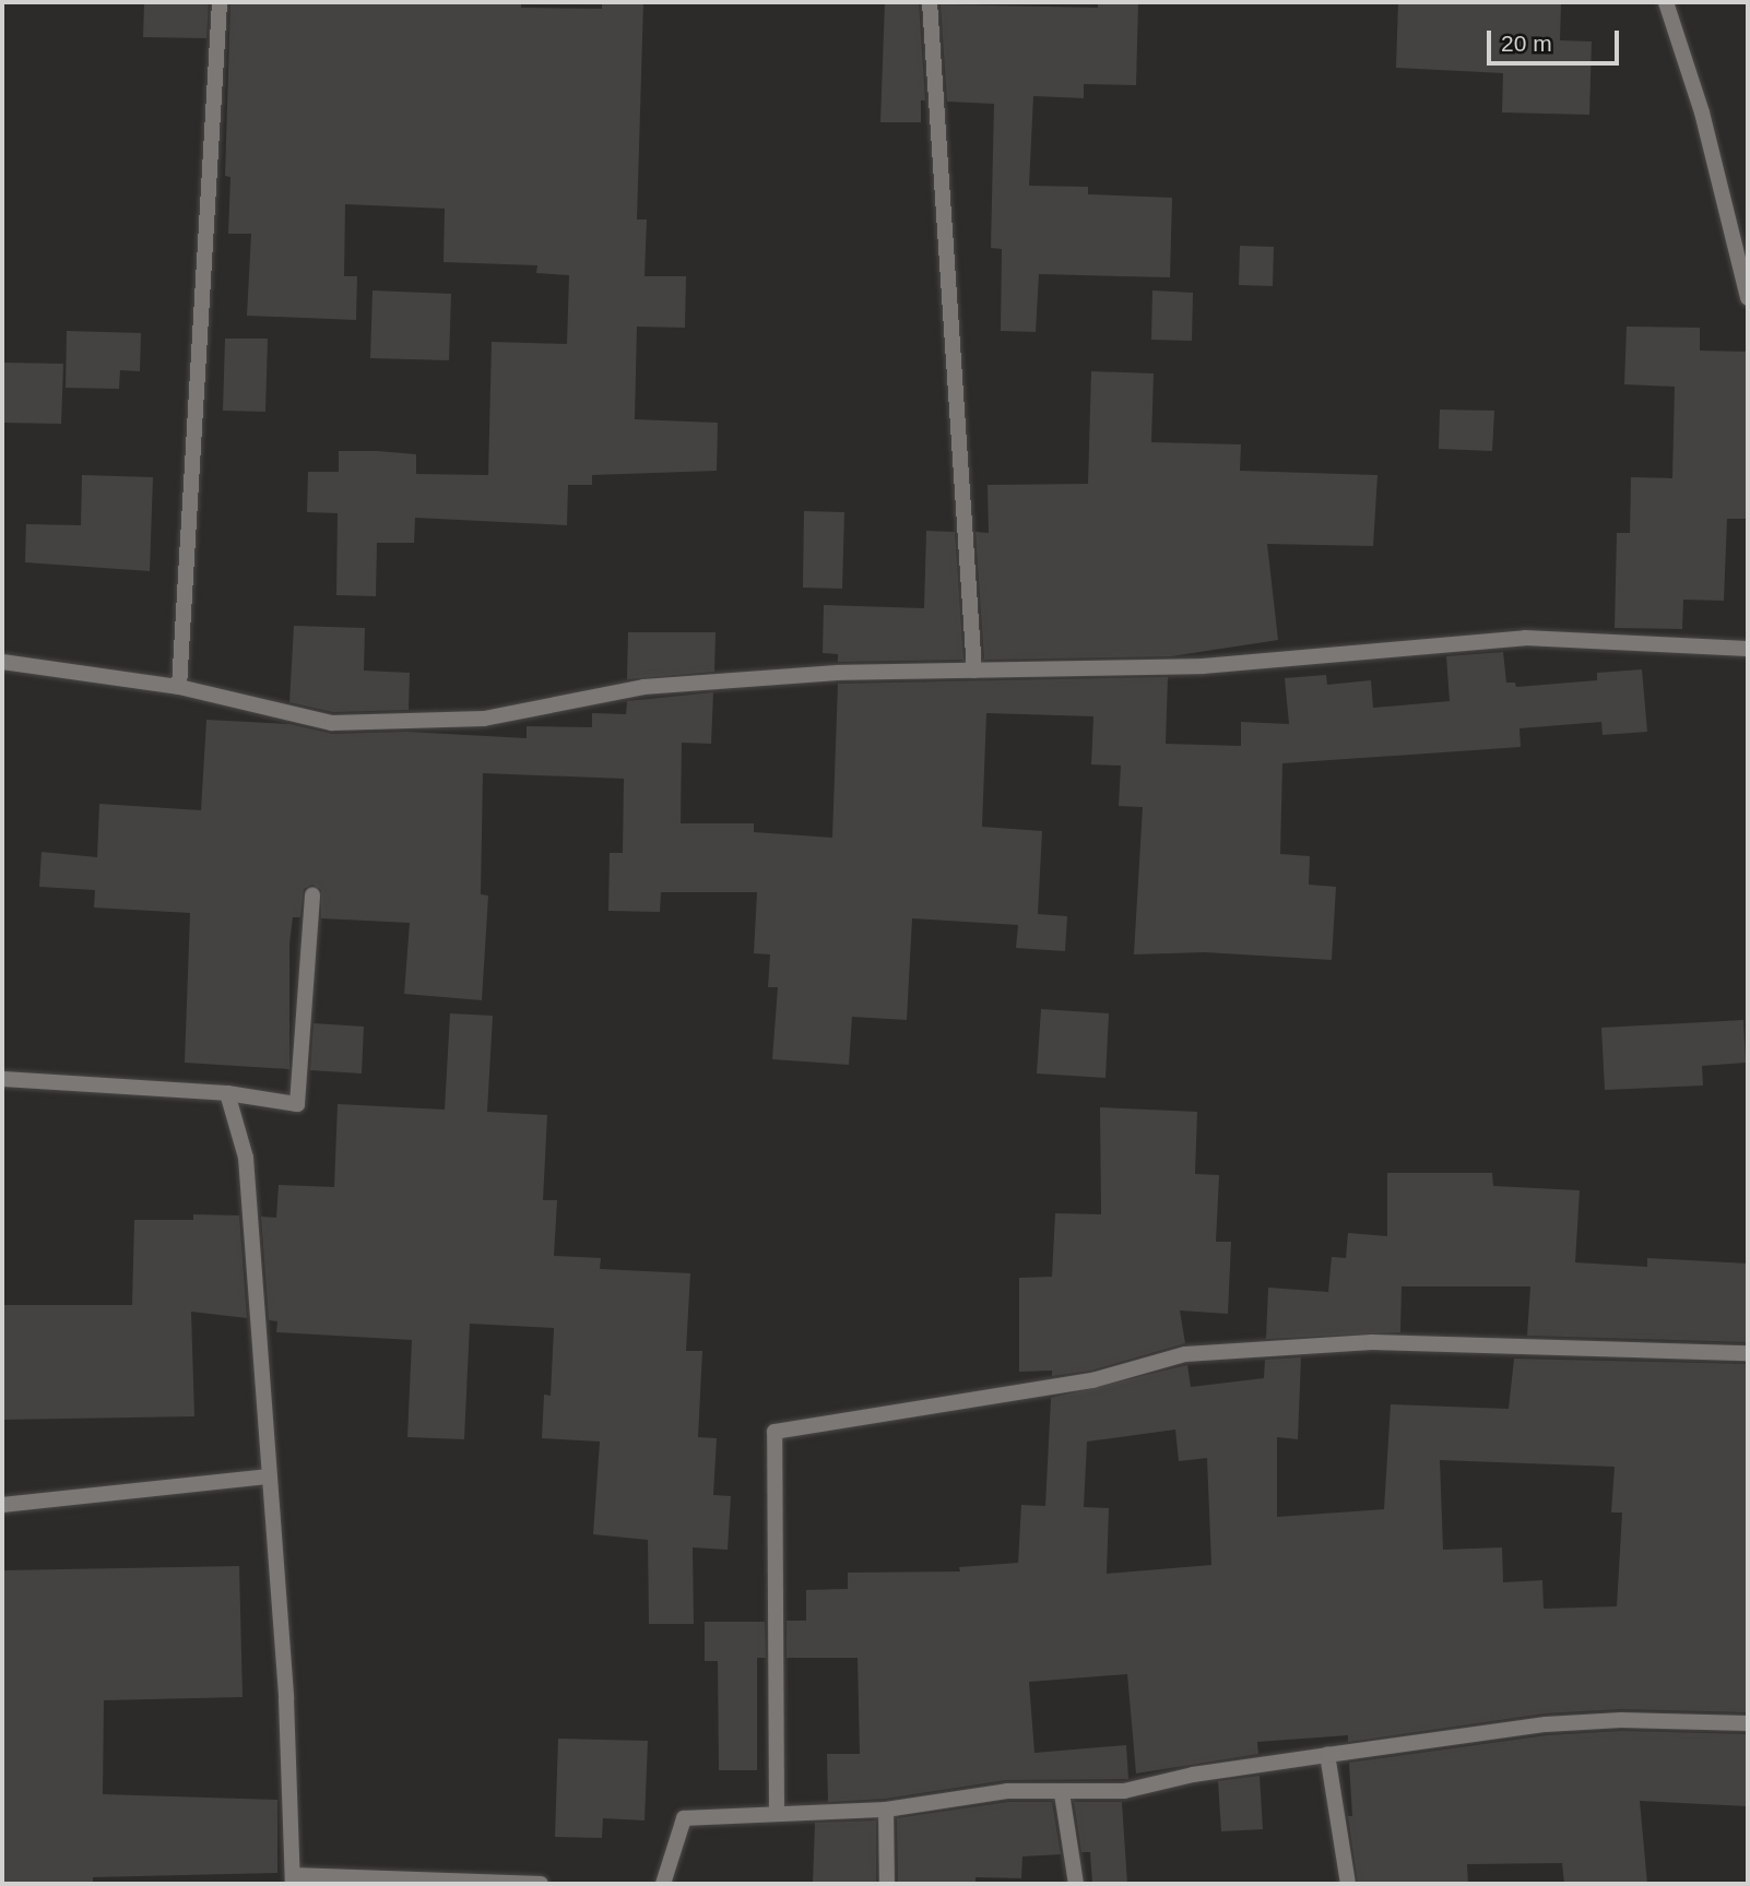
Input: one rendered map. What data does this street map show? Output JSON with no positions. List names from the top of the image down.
{
  "scale_bar": "20 m"
}
